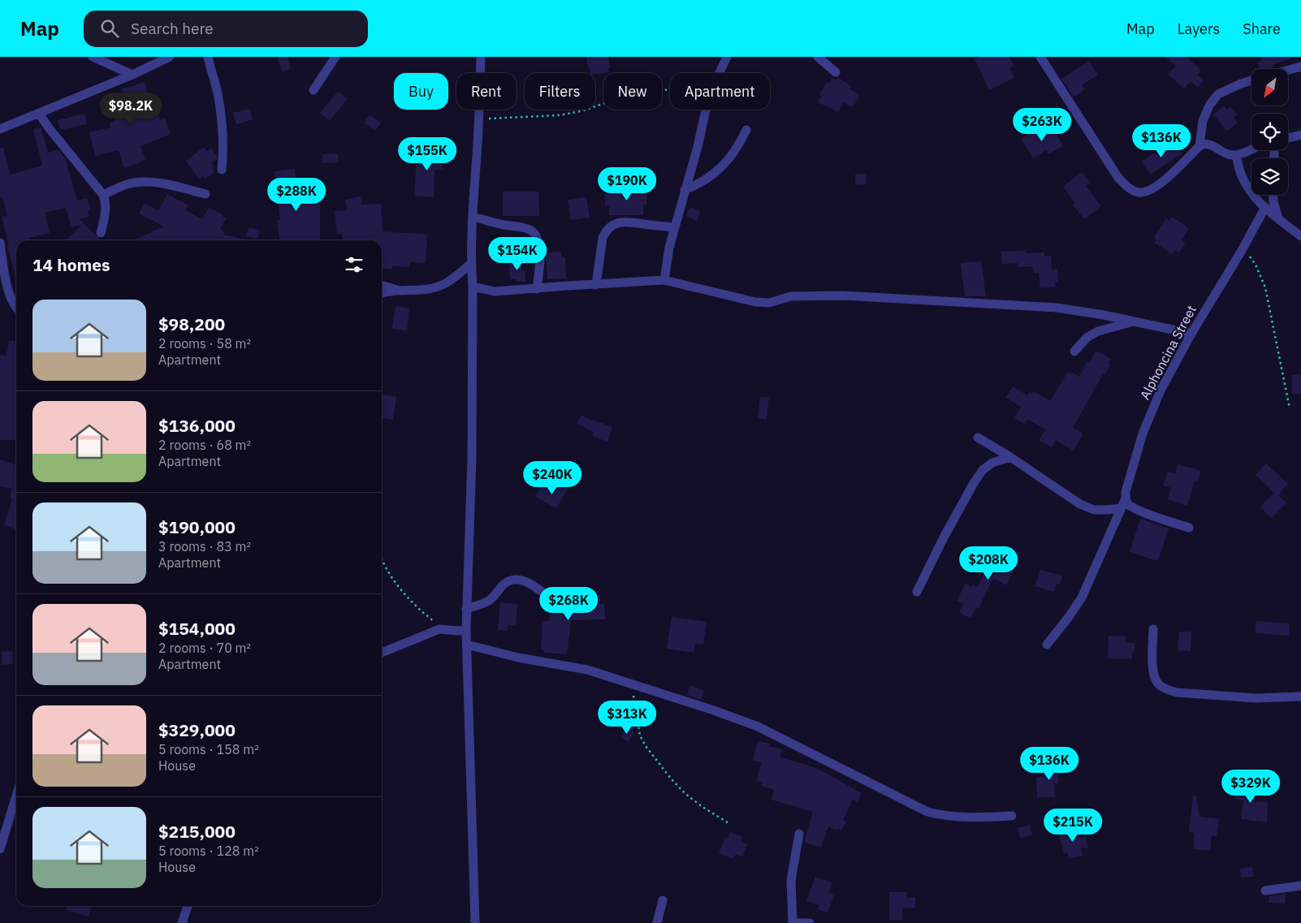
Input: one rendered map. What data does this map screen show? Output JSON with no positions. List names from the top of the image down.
{
  "streets": {
    "street": ["Alphoncina Street"]
  },
  "north": "bottom left",
  "page": {
    "header": "Map",
    "search": "Search here",
    "nav": ["Map", "Layers", "Share"],
    "chip": [
      "Buy",
      "Rent",
      "Filters",
      "New",
      "Apartment"
    ],
    "price": [
      "$98.2K",
      "$263K",
      "$136K",
      "$155K",
      "$190K",
      "$288K",
      "$154K",
      "$240K",
      "$208K",
      "$268K",
      "$313K",
      "$136K",
      "$329K",
      "$215K"
    ],
    "heading": "14 homes",
    "list": [
      {
        "name": "$98,200",
        "note": "2 rooms · 58 m² · Apartment"
      },
      {
        "name": "$136,000",
        "note": "2 rooms · 68 m² · Apartment"
      },
      {
        "name": "$190,000",
        "note": "3 rooms · 83 m² · Apartment"
      },
      {
        "name": "$154,000",
        "note": "2 rooms · 70 m² · Apartment"
      },
      {
        "name": "$329,000",
        "note": "5 rooms · 158 m² · House"
      },
      {
        "name": "$215,000",
        "note": "5 rooms · 128 m² · House"
      }
    ]
  }
}
